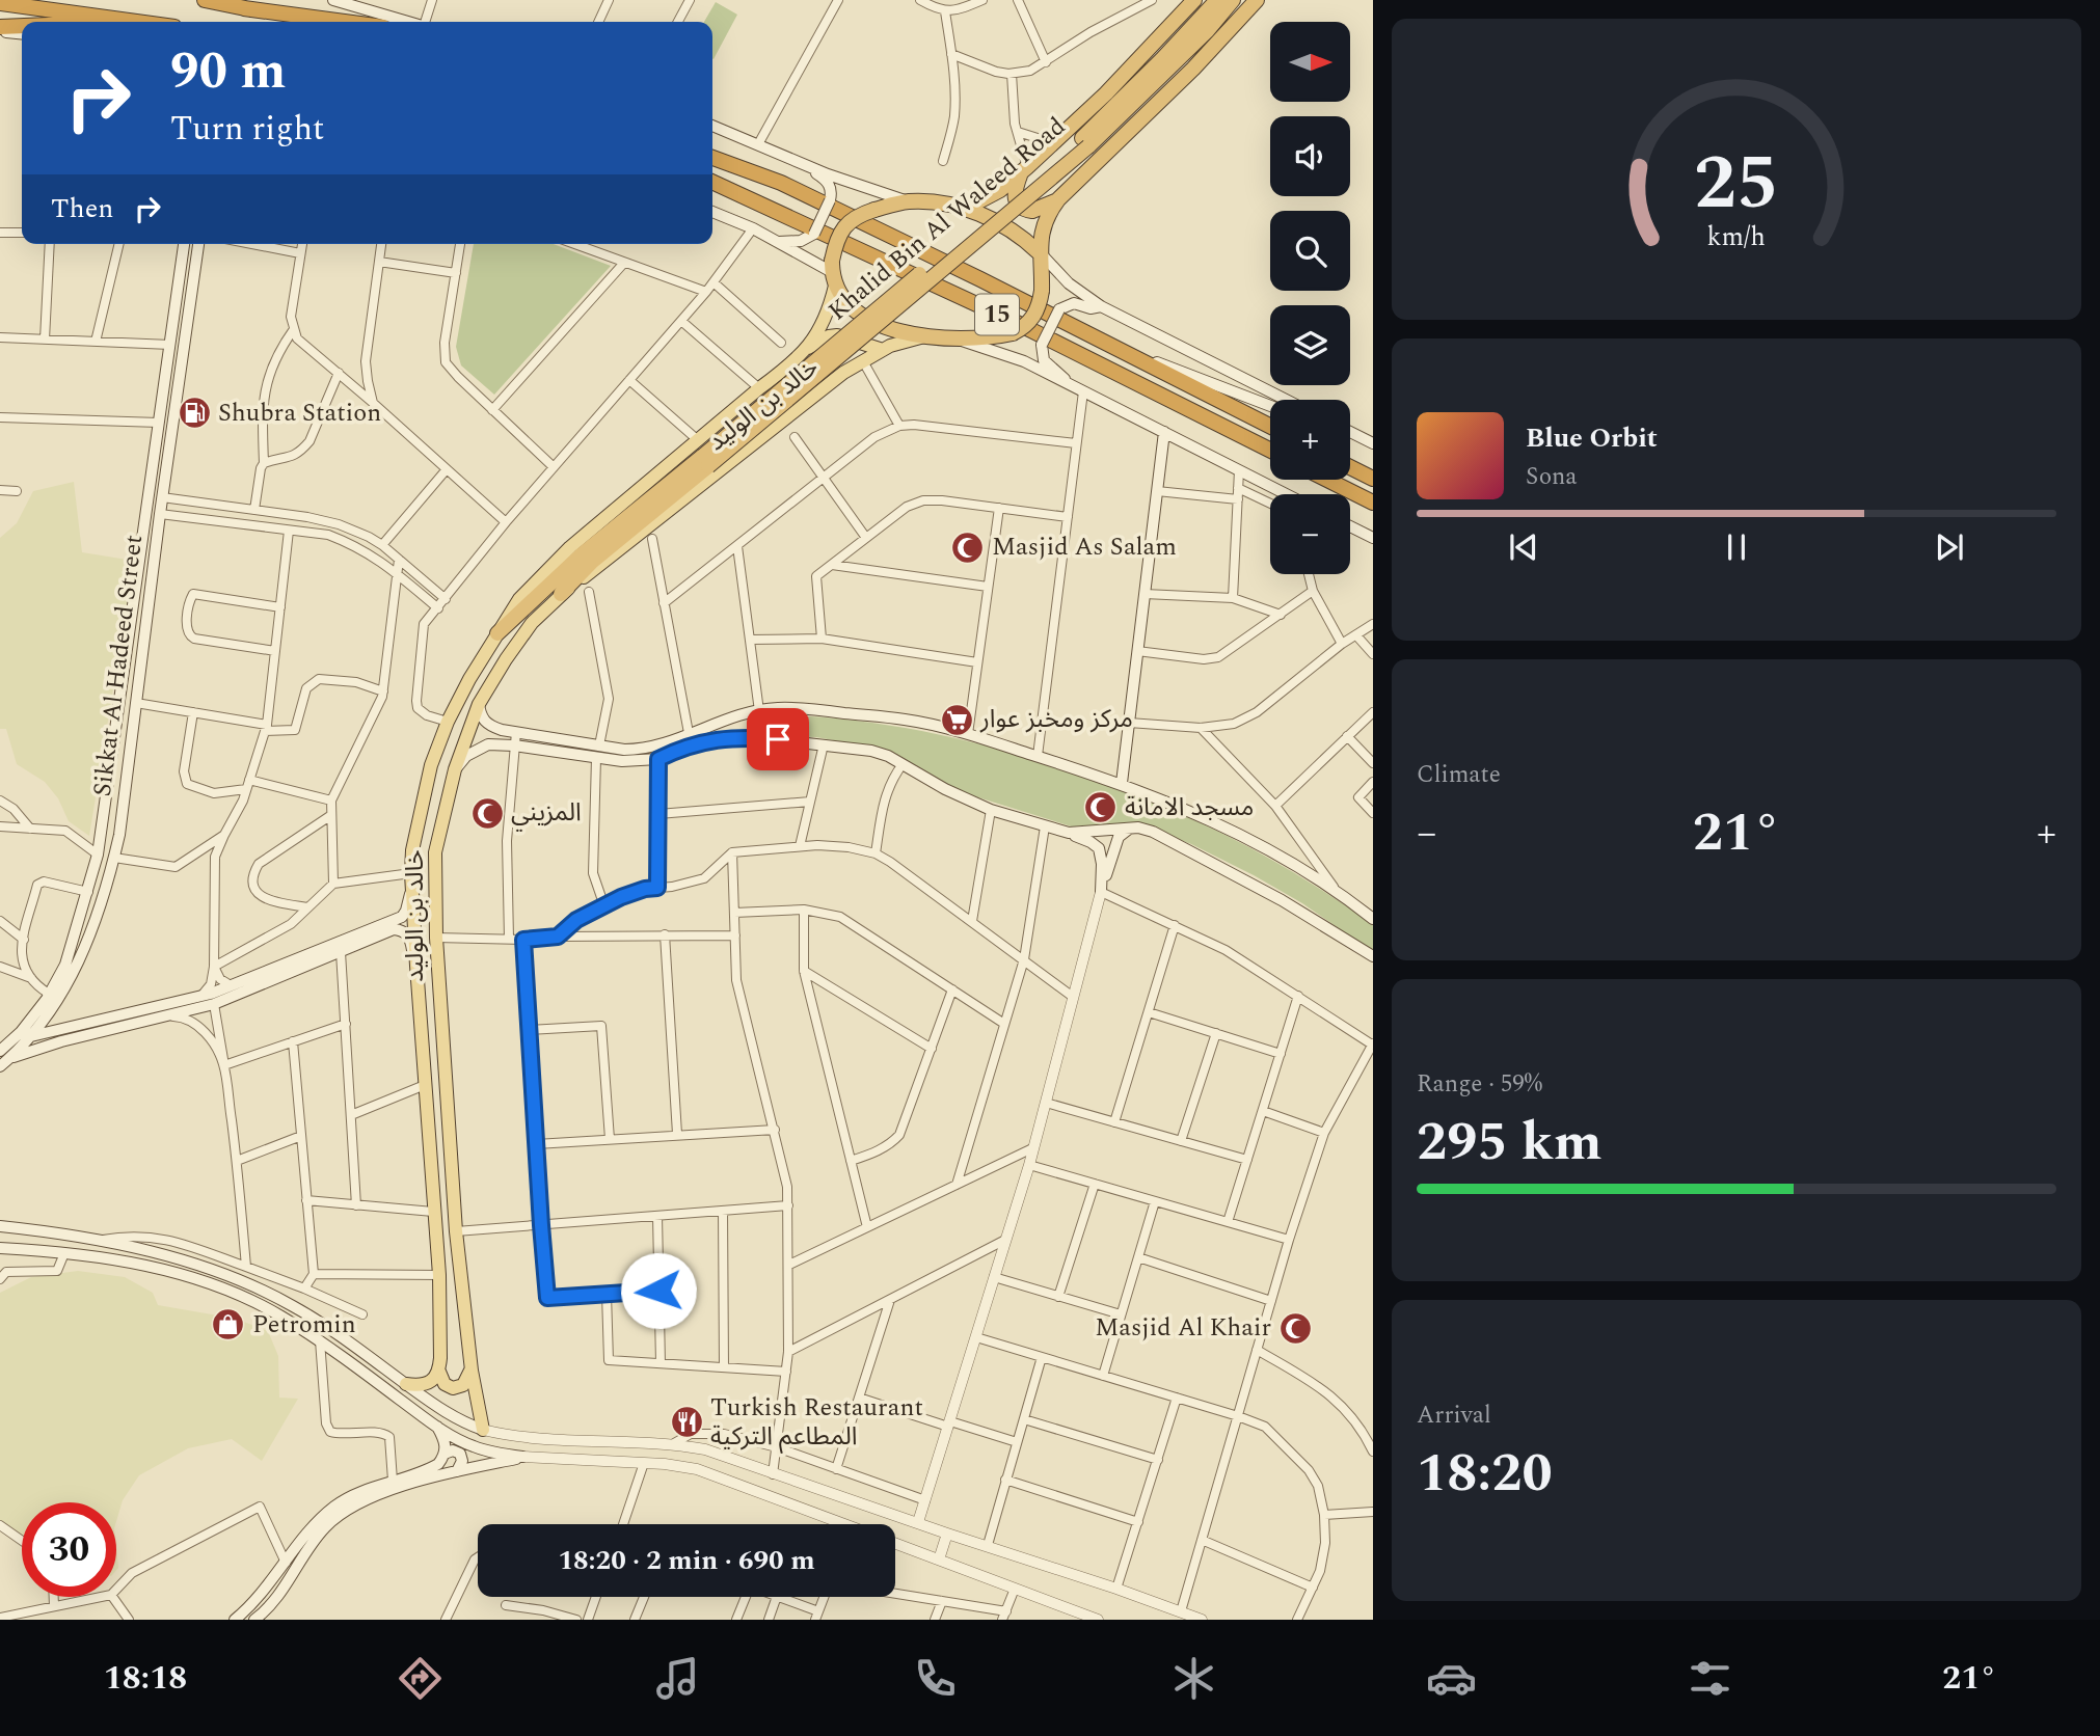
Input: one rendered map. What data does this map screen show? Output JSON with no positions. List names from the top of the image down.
{
  "streets": {
    "highway": ["Khalid Bin Al Waleed Road", "15", "خالد بن الوليد"],
    "main road": ["Sikkat Al Hadeed Street"]
  },
  "crossings": [
    ["Khalid Bin Al Waleed Road", "خالد بن الوليد"],
    ["15", "خالد بن الوليد"]
  ],
  "places": {
    "fuel station": ["Shubra Station"],
    "mosque": [
      "Masjid As Salam",
      "مسجد الامانة",
      "المزيني",
      "Masjid Al Khair"
    ],
    "supermarket": ["مركز ومخبز عوار"],
    "shop": ["Petromin"],
    "restaurant": ["Turkish Restaurant المطاعم التركية"]
  },
  "north": "right",
  "page": {
    "map_buttons": ["+", "−"],
    "turn": ["90 m", "Turn right"],
    "then": "Then",
    "song": ["Blue Orbit", "Sona"],
    "tile": [
      "Climate",
      ["Range · 59%", "295 km"],
      ["Arrival", "18:20"]
    ],
    "heat": ["−", "21°", "+"],
    "limit": "30",
    "trip": "18:20 · 2 min · 690 m",
    "tabs": ["18:18", "21°"],
    "gauge": ["25", "km/h"]
  }
}
